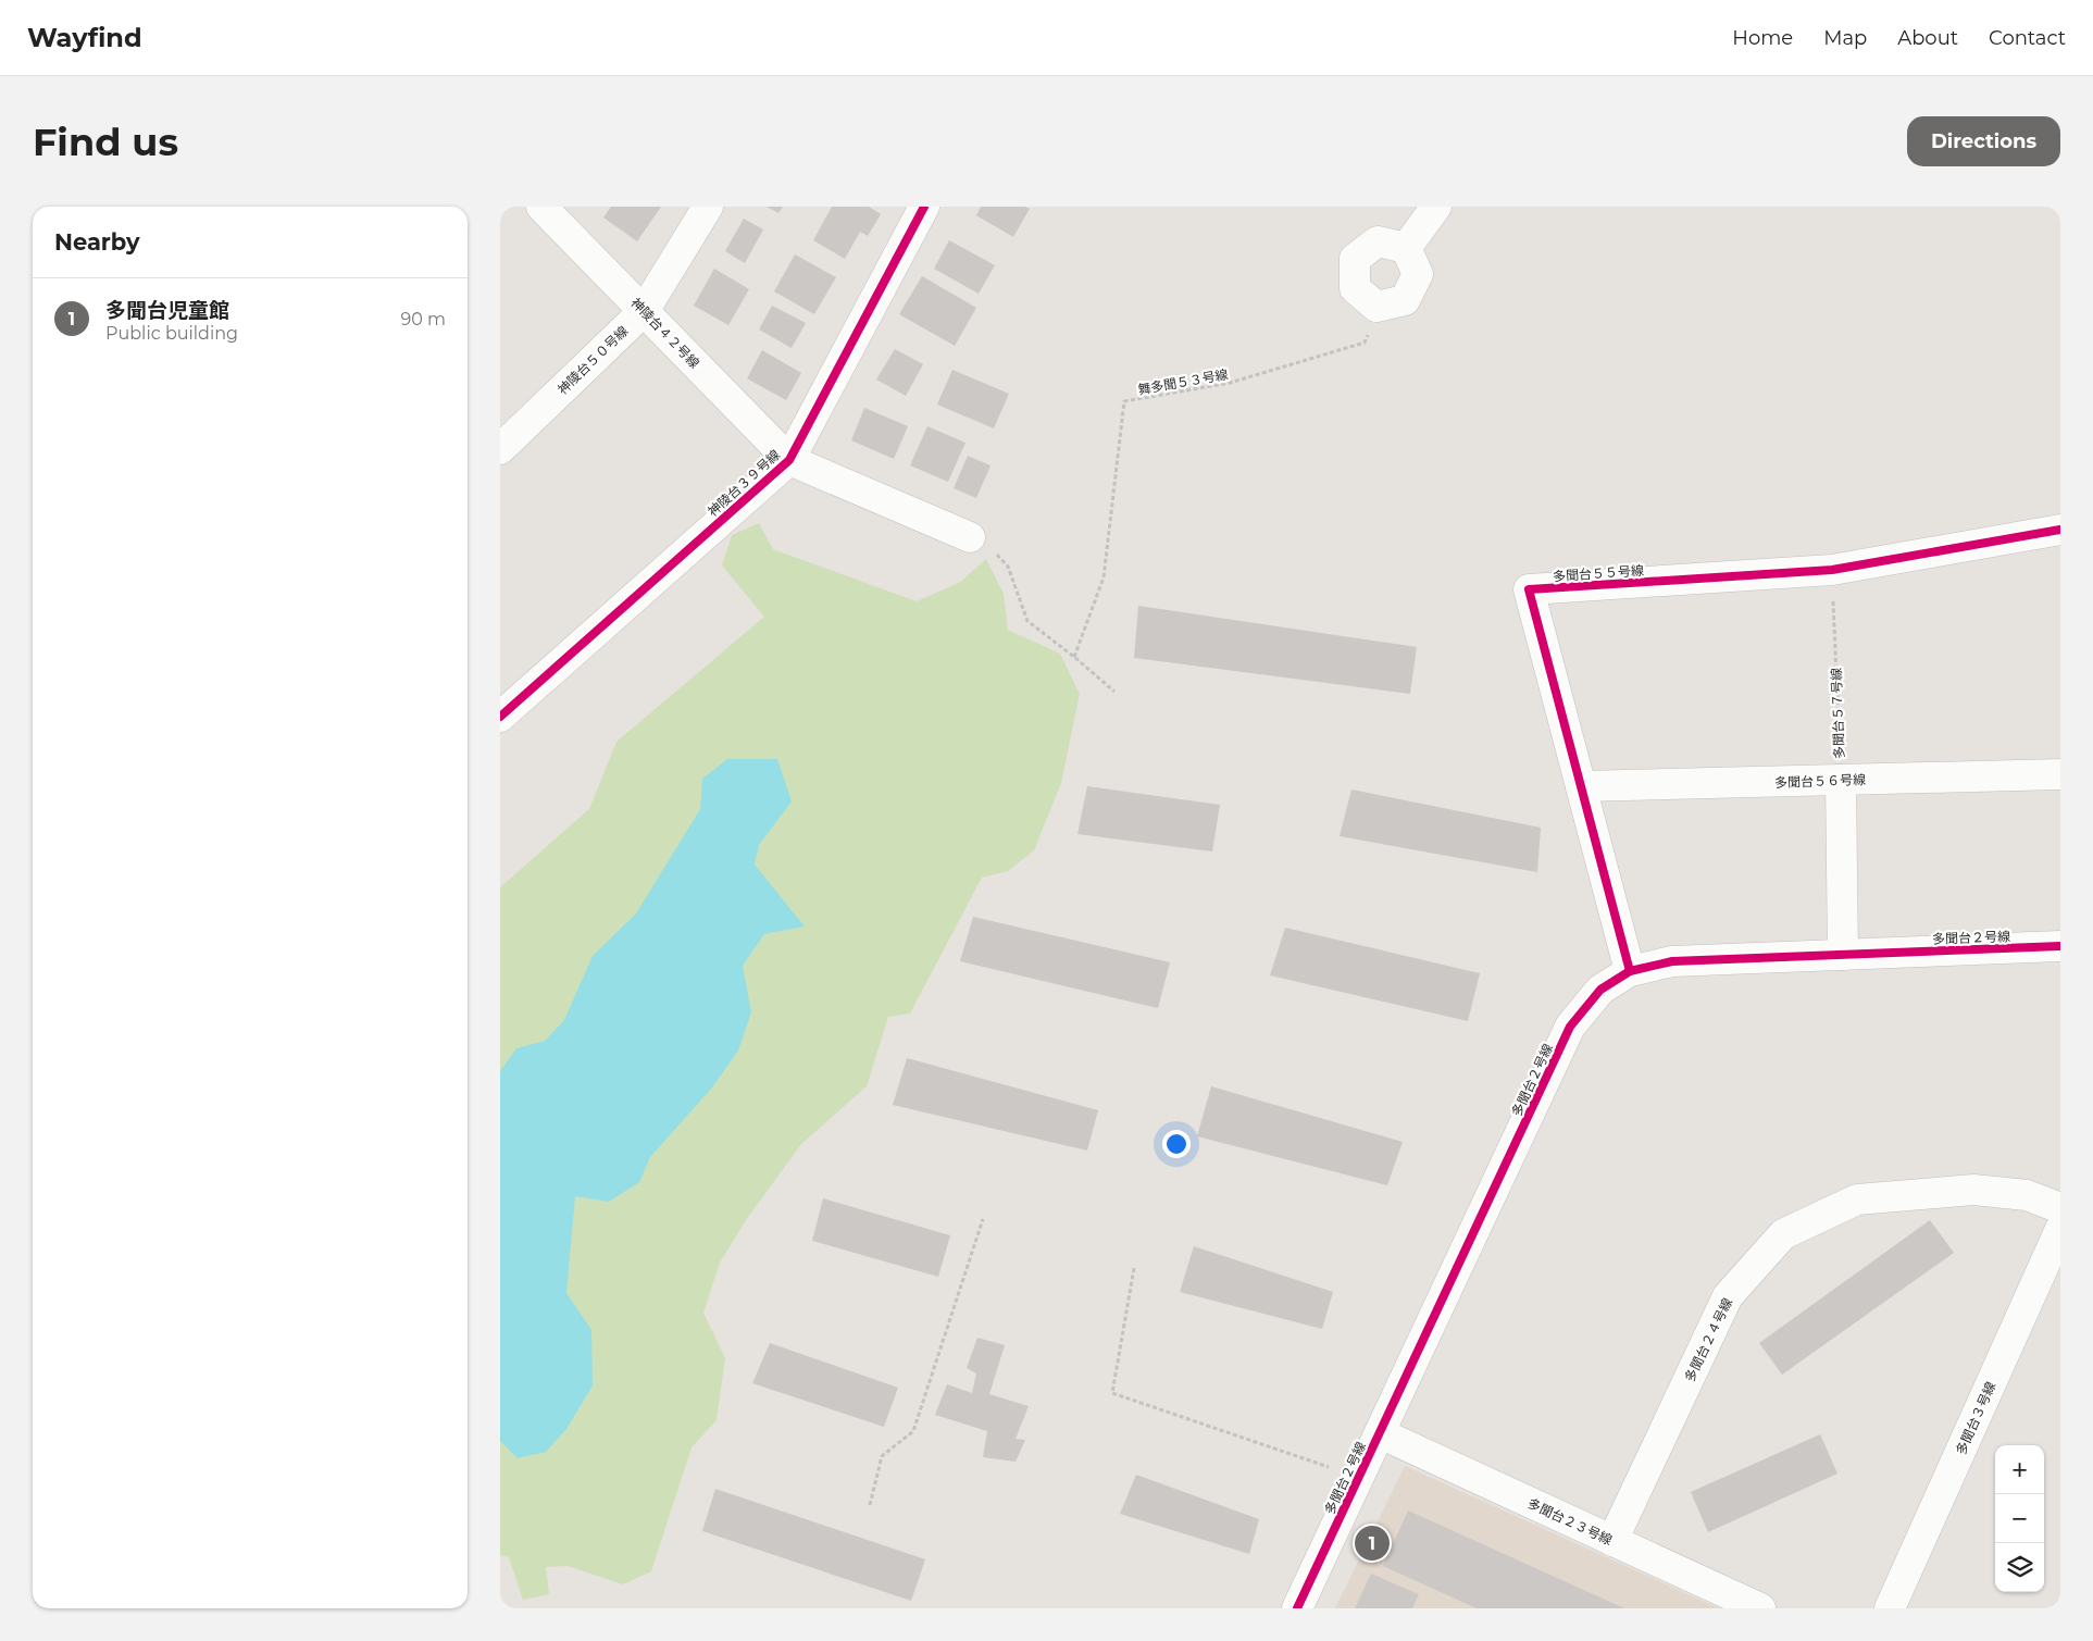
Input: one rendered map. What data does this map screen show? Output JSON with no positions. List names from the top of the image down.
{
  "streets": {
    "street": [
      "神陵台４２号線",
      "神陵台５０号線",
      "神陵台３９号線",
      "多聞台５５号線",
      "多聞台５６号線",
      "多聞台２号線",
      "多聞台２４号線",
      "多聞台３号線",
      "多聞台２３号線"
    ],
    "path": ["舞多聞５３号線", "多聞台５７号線"]
  },
  "crossings": [
    ["神陵台４２号線", "神陵台５０号線"],
    ["神陵台４２号線", "神陵台３９号線"],
    ["多聞台５５号線", "多聞台５７号線"],
    ["多聞台５５号線", "多聞台５６号線"],
    ["多聞台５５号線", "多聞台２号線"],
    ["多聞台５７号線", "多聞台５６号線"],
    ["多聞台２号線", "多聞台２３号線"],
    ["多聞台２４号線", "多聞台２３号線"]
  ],
  "page": {
    "header": "Wayfind",
    "nav": [
      "Home",
      "Map",
      "About",
      "Contact"
    ],
    "buttons": "Directions",
    "title": "Find us",
    "heading": "Nearby",
    "list": [
      {
        "mark": "1",
        "name": "多聞台児童館",
        "note": "Public building",
        "value": "90 m"
      }
    ],
    "map_buttons": ["+", "−"],
    "pins": "1"
  }
}
